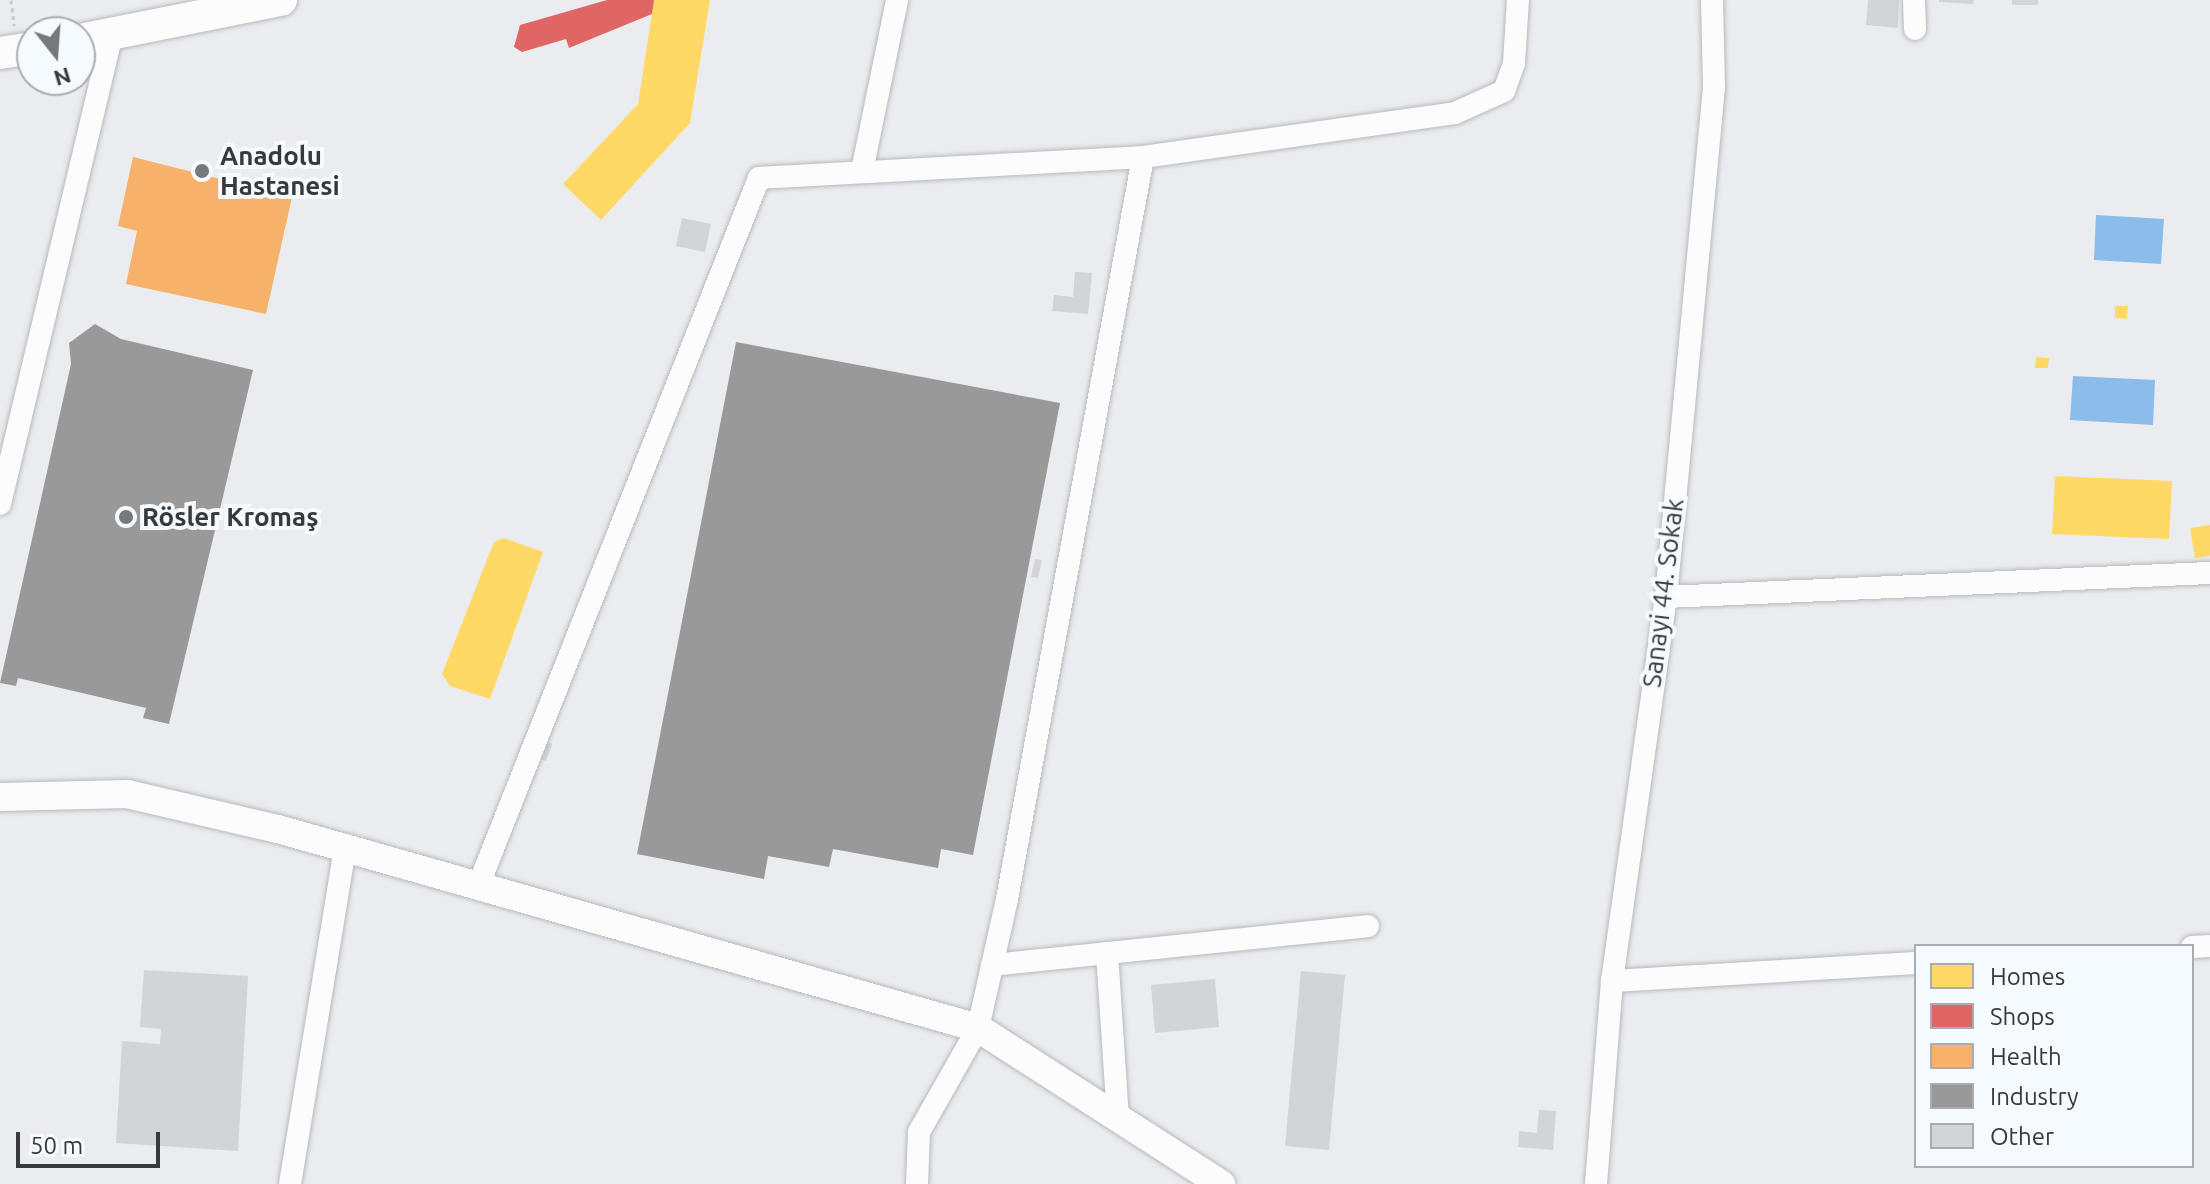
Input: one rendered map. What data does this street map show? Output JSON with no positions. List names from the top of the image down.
{
  "streets": {
    "street": ["Sanayi 44. Sokak"]
  },
  "places": ["Anadolu Hastanesi", "Rösler Kromaş"],
  "legend": [
    "Homes",
    "Shops",
    "Health",
    "Industry",
    "Other"
  ],
  "scale_bar": "50 m",
  "north": "bottom"
}
